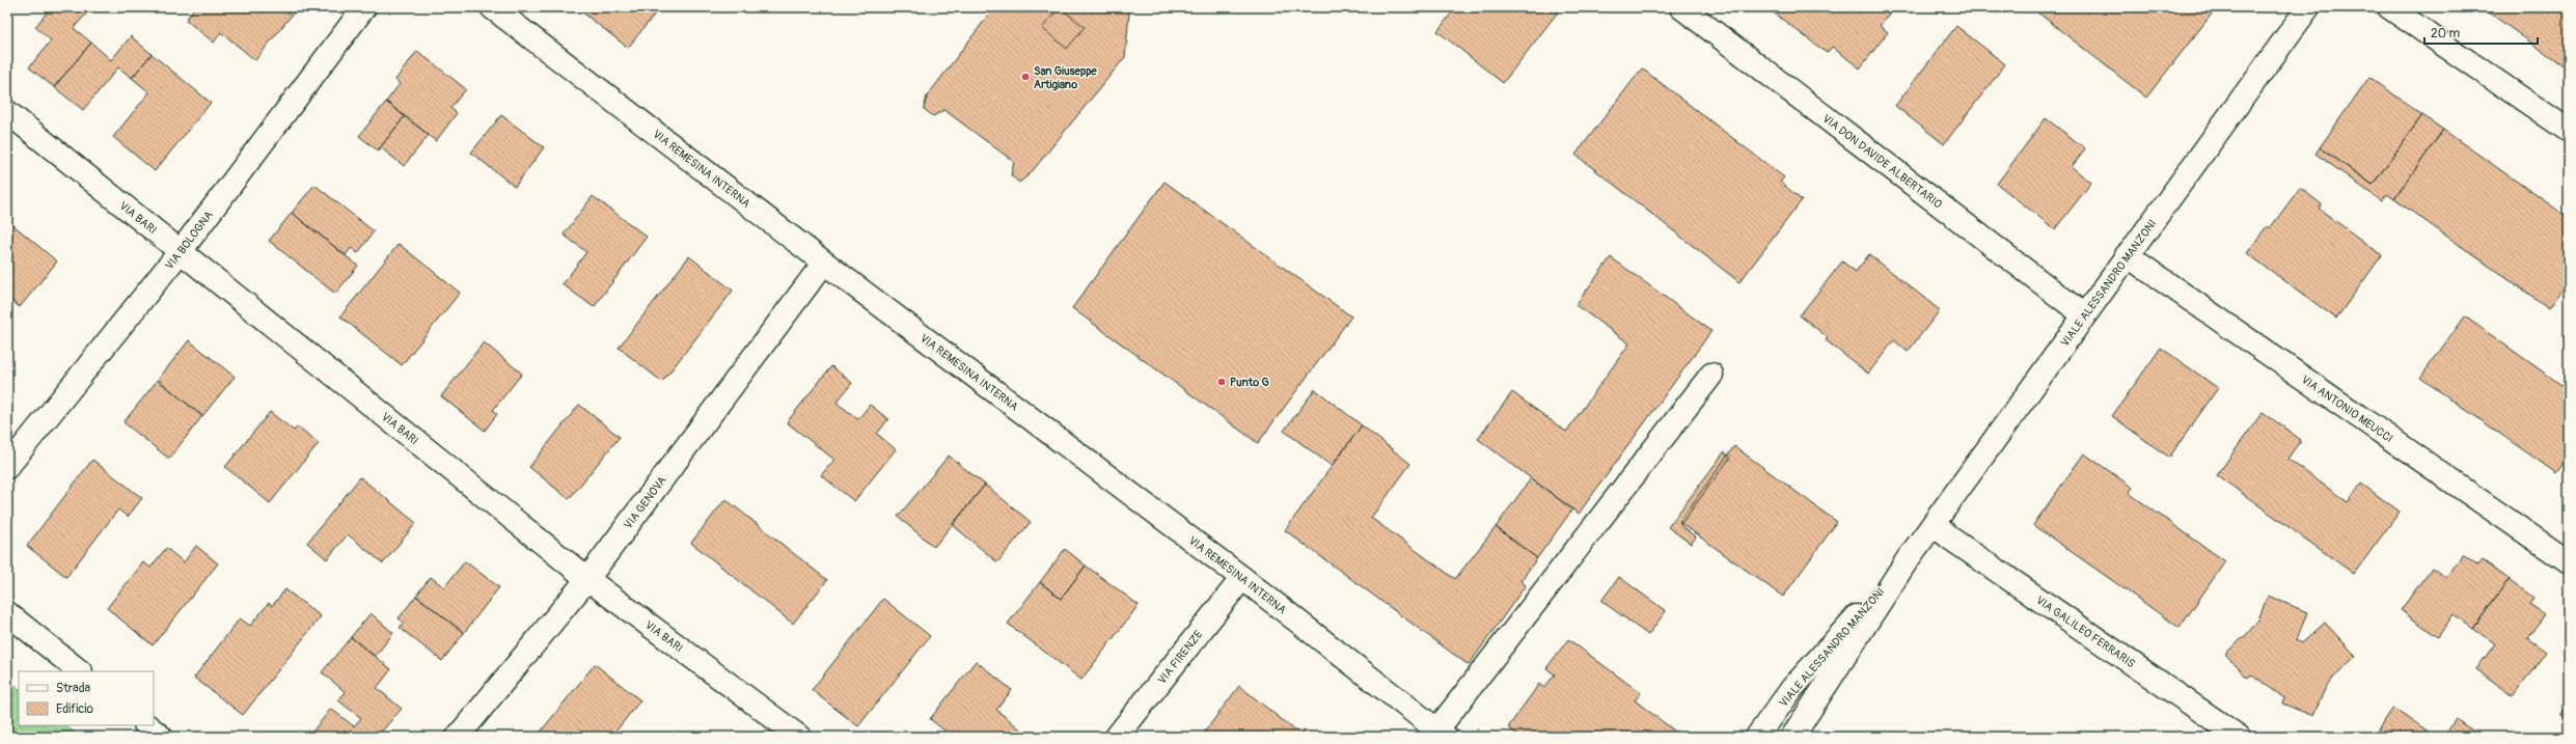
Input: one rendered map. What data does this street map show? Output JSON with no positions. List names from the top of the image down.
{
  "streets": {
    "street": [
      "VIA DON DAVIDE ALBERTARIO",
      "VIA REMESINA INTERNA",
      "VIA BARI",
      "VIA BOLOGNA",
      "VIALE ALESSANDRO MANZONI",
      "VIA ANTONIO MEUCCI",
      "VIA GENOVA",
      "VIA GALILEO FERRARIS",
      "VIA FIRENZE"
    ]
  },
  "crossings": [
    ["VIA DON DAVIDE ALBERTARIO", "VIALE ALESSANDRO MANZONI"],
    ["VIA REMESINA INTERNA", "VIA GENOVA"],
    ["VIA REMESINA INTERNA", "VIA FIRENZE"],
    ["VIA BARI", "VIA BOLOGNA"],
    ["VIA BARI", "VIA GENOVA"],
    ["VIALE ALESSANDRO MANZONI", "VIA ANTONIO MEUCCI"],
    ["VIALE ALESSANDRO MANZONI", "VIA GALILEO FERRARIS"]
  ],
  "places": ["San Giuseppe Artigiano", "Punto G"],
  "legend": ["Strada", "Edificio"],
  "scale_bar": "20 m"
}
